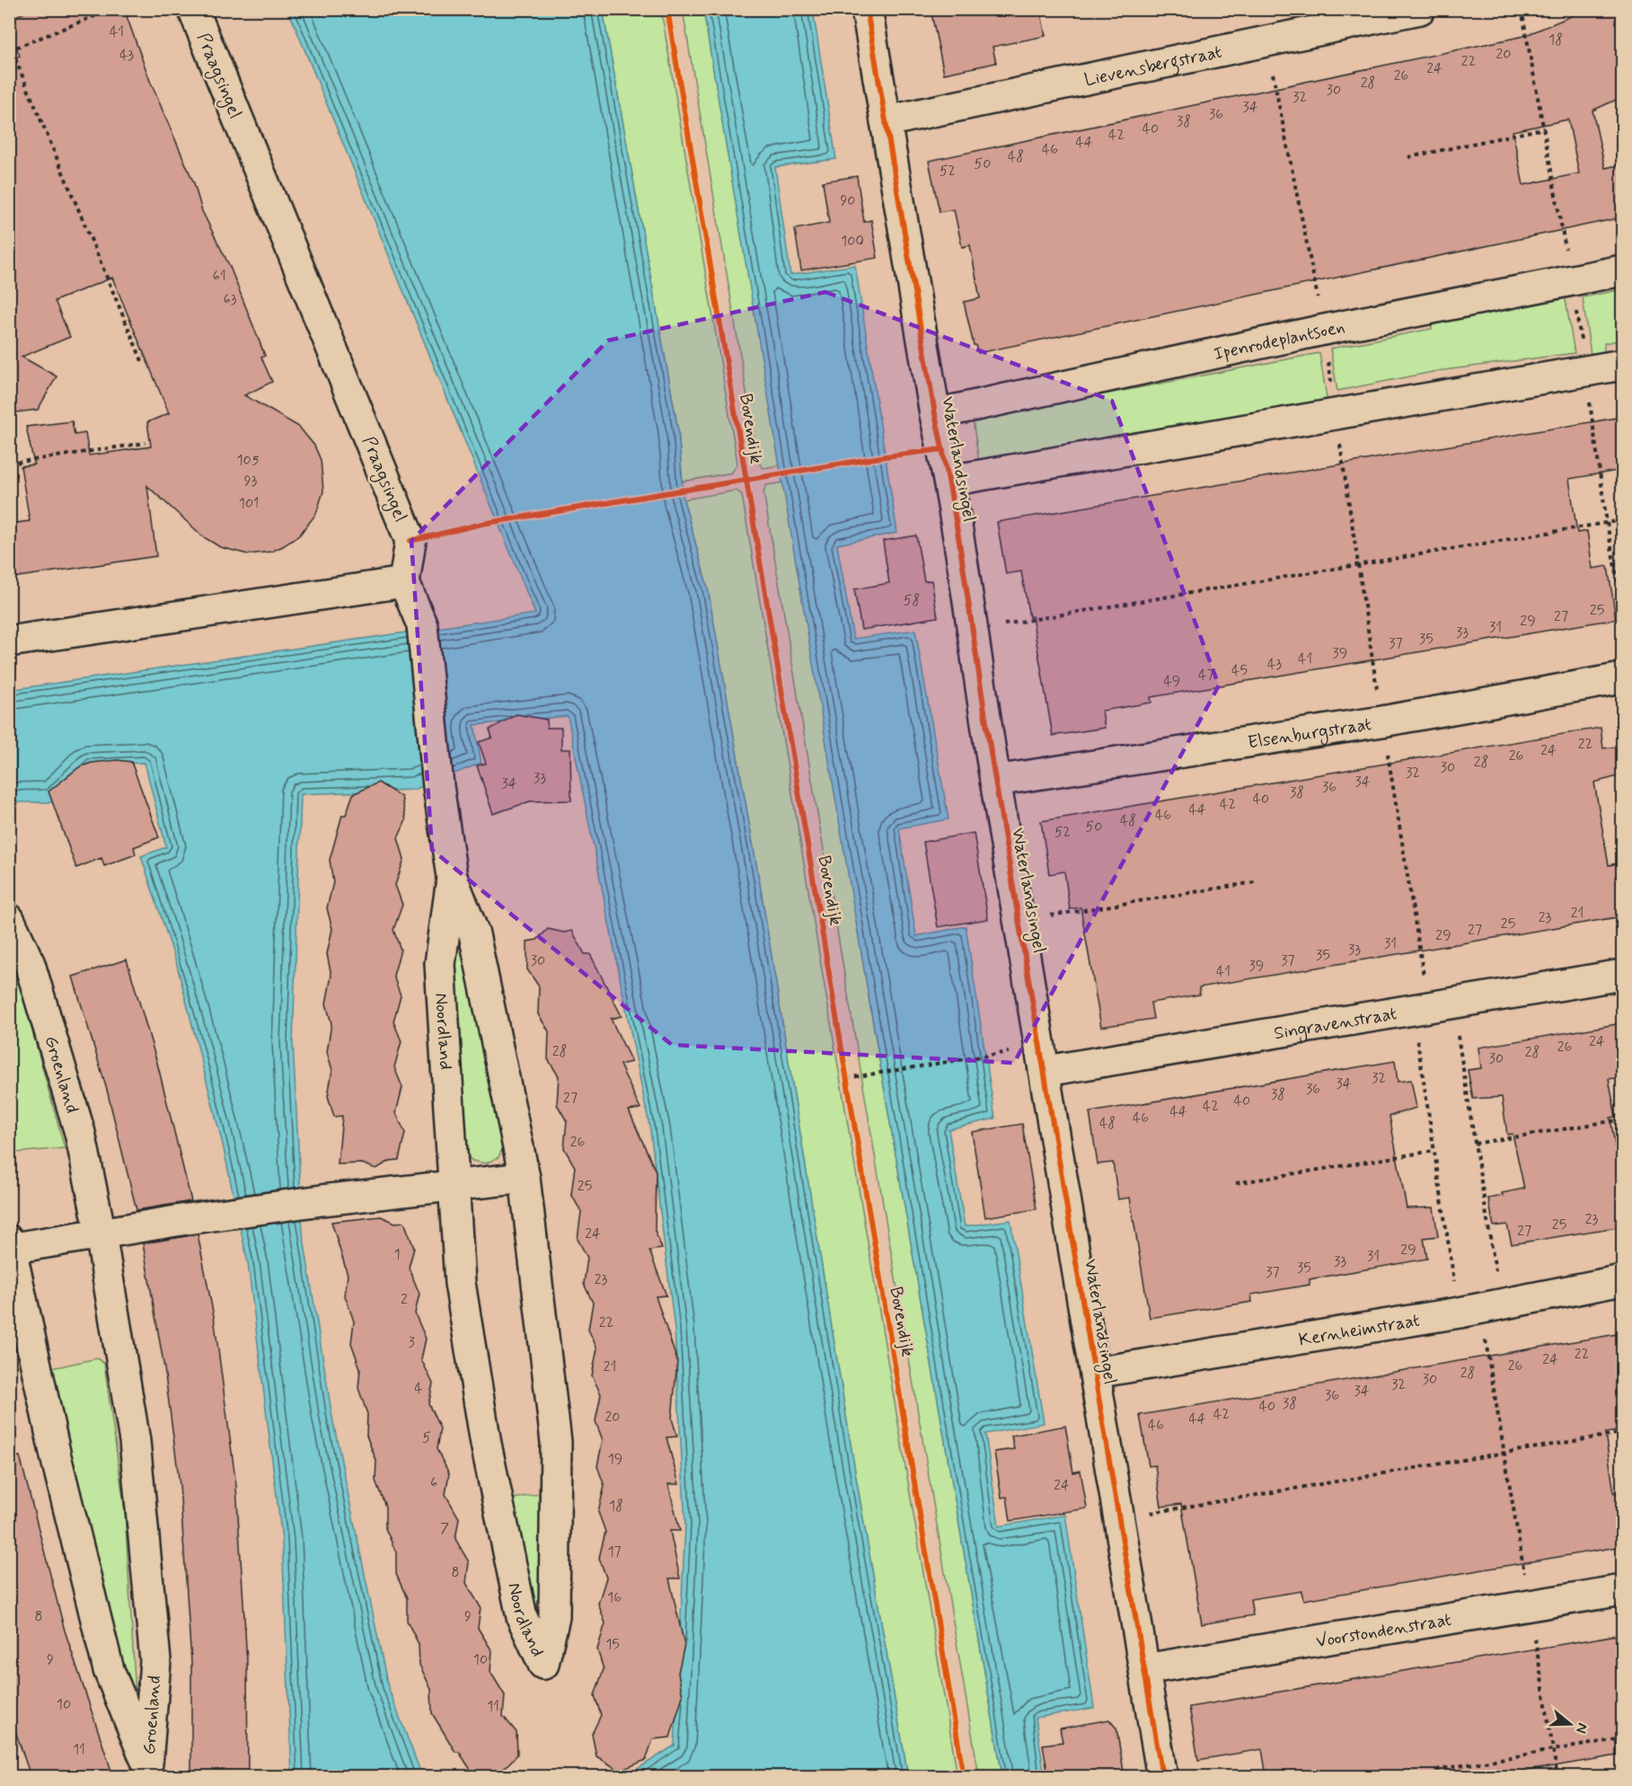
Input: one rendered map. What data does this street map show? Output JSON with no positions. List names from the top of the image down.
{
  "streets": {
    "street": [
      "Lievensbergstraat",
      "Praagsingel",
      "Ipenrodeplantsoen",
      "Waterlandsingel",
      "Elsenburgstraat",
      "Singravenstraat",
      "Noordland",
      "Groenland",
      "Kernheimstraat",
      "Voorstondenstraat"
    ],
    "cycle path": ["Bovendijk"]
  },
  "crossings": [
    ["Lievensbergstraat", "Waterlandsingel"],
    ["Praagsingel", "Noordland"],
    ["Ipenrodeplantsoen", "Waterlandsingel"],
    ["Waterlandsingel", "Elsenburgstraat"],
    ["Waterlandsingel", "Singravenstraat"],
    ["Waterlandsingel", "Kernheimstraat"],
    ["Waterlandsingel", "Voorstondenstraat"],
    ["Noordland", "Groenland"]
  ],
  "house_numbers": [
    "41",
    "18",
    "20",
    "43",
    "22",
    "24",
    "26",
    "28",
    "30",
    "32",
    "34",
    "36",
    "38",
    "40",
    "42",
    "44",
    "46",
    "48",
    "50",
    "52",
    "90",
    "100",
    "61",
    "63",
    "105",
    "93",
    "101",
    "58",
    "25",
    "27",
    "29",
    "31",
    "33",
    "35",
    "37",
    "39",
    "41",
    "43",
    "45",
    "47",
    "49",
    "22",
    "24",
    "26",
    "28",
    "30",
    "32",
    "33",
    "34",
    "34",
    "36",
    "38",
    "40",
    "42",
    "44",
    "46",
    "48",
    "50",
    "52",
    "21",
    "23",
    "25",
    "27",
    "29",
    "31",
    "33",
    "35",
    "30",
    "37",
    "39",
    "41",
    "24",
    "26",
    "28",
    "28",
    "30",
    "32",
    "34",
    "36",
    "38",
    "27",
    "40",
    "42",
    "44",
    "46",
    "48",
    "26",
    "25",
    "23",
    "25",
    "27",
    "24",
    "29",
    "1",
    "31",
    "33",
    "35",
    "37",
    "23",
    "2",
    "22",
    "3",
    "22",
    "24",
    "26",
    "21",
    "28",
    "30",
    "32",
    "4",
    "34",
    "36",
    "38",
    "40",
    "42",
    "20",
    "44",
    "46",
    "5",
    "19",
    "6",
    "24",
    "18",
    "7",
    "17",
    "8",
    "16",
    "8",
    "9",
    "15",
    "9",
    "10",
    "10",
    "11",
    "11"
  ],
  "north": "right"
}
